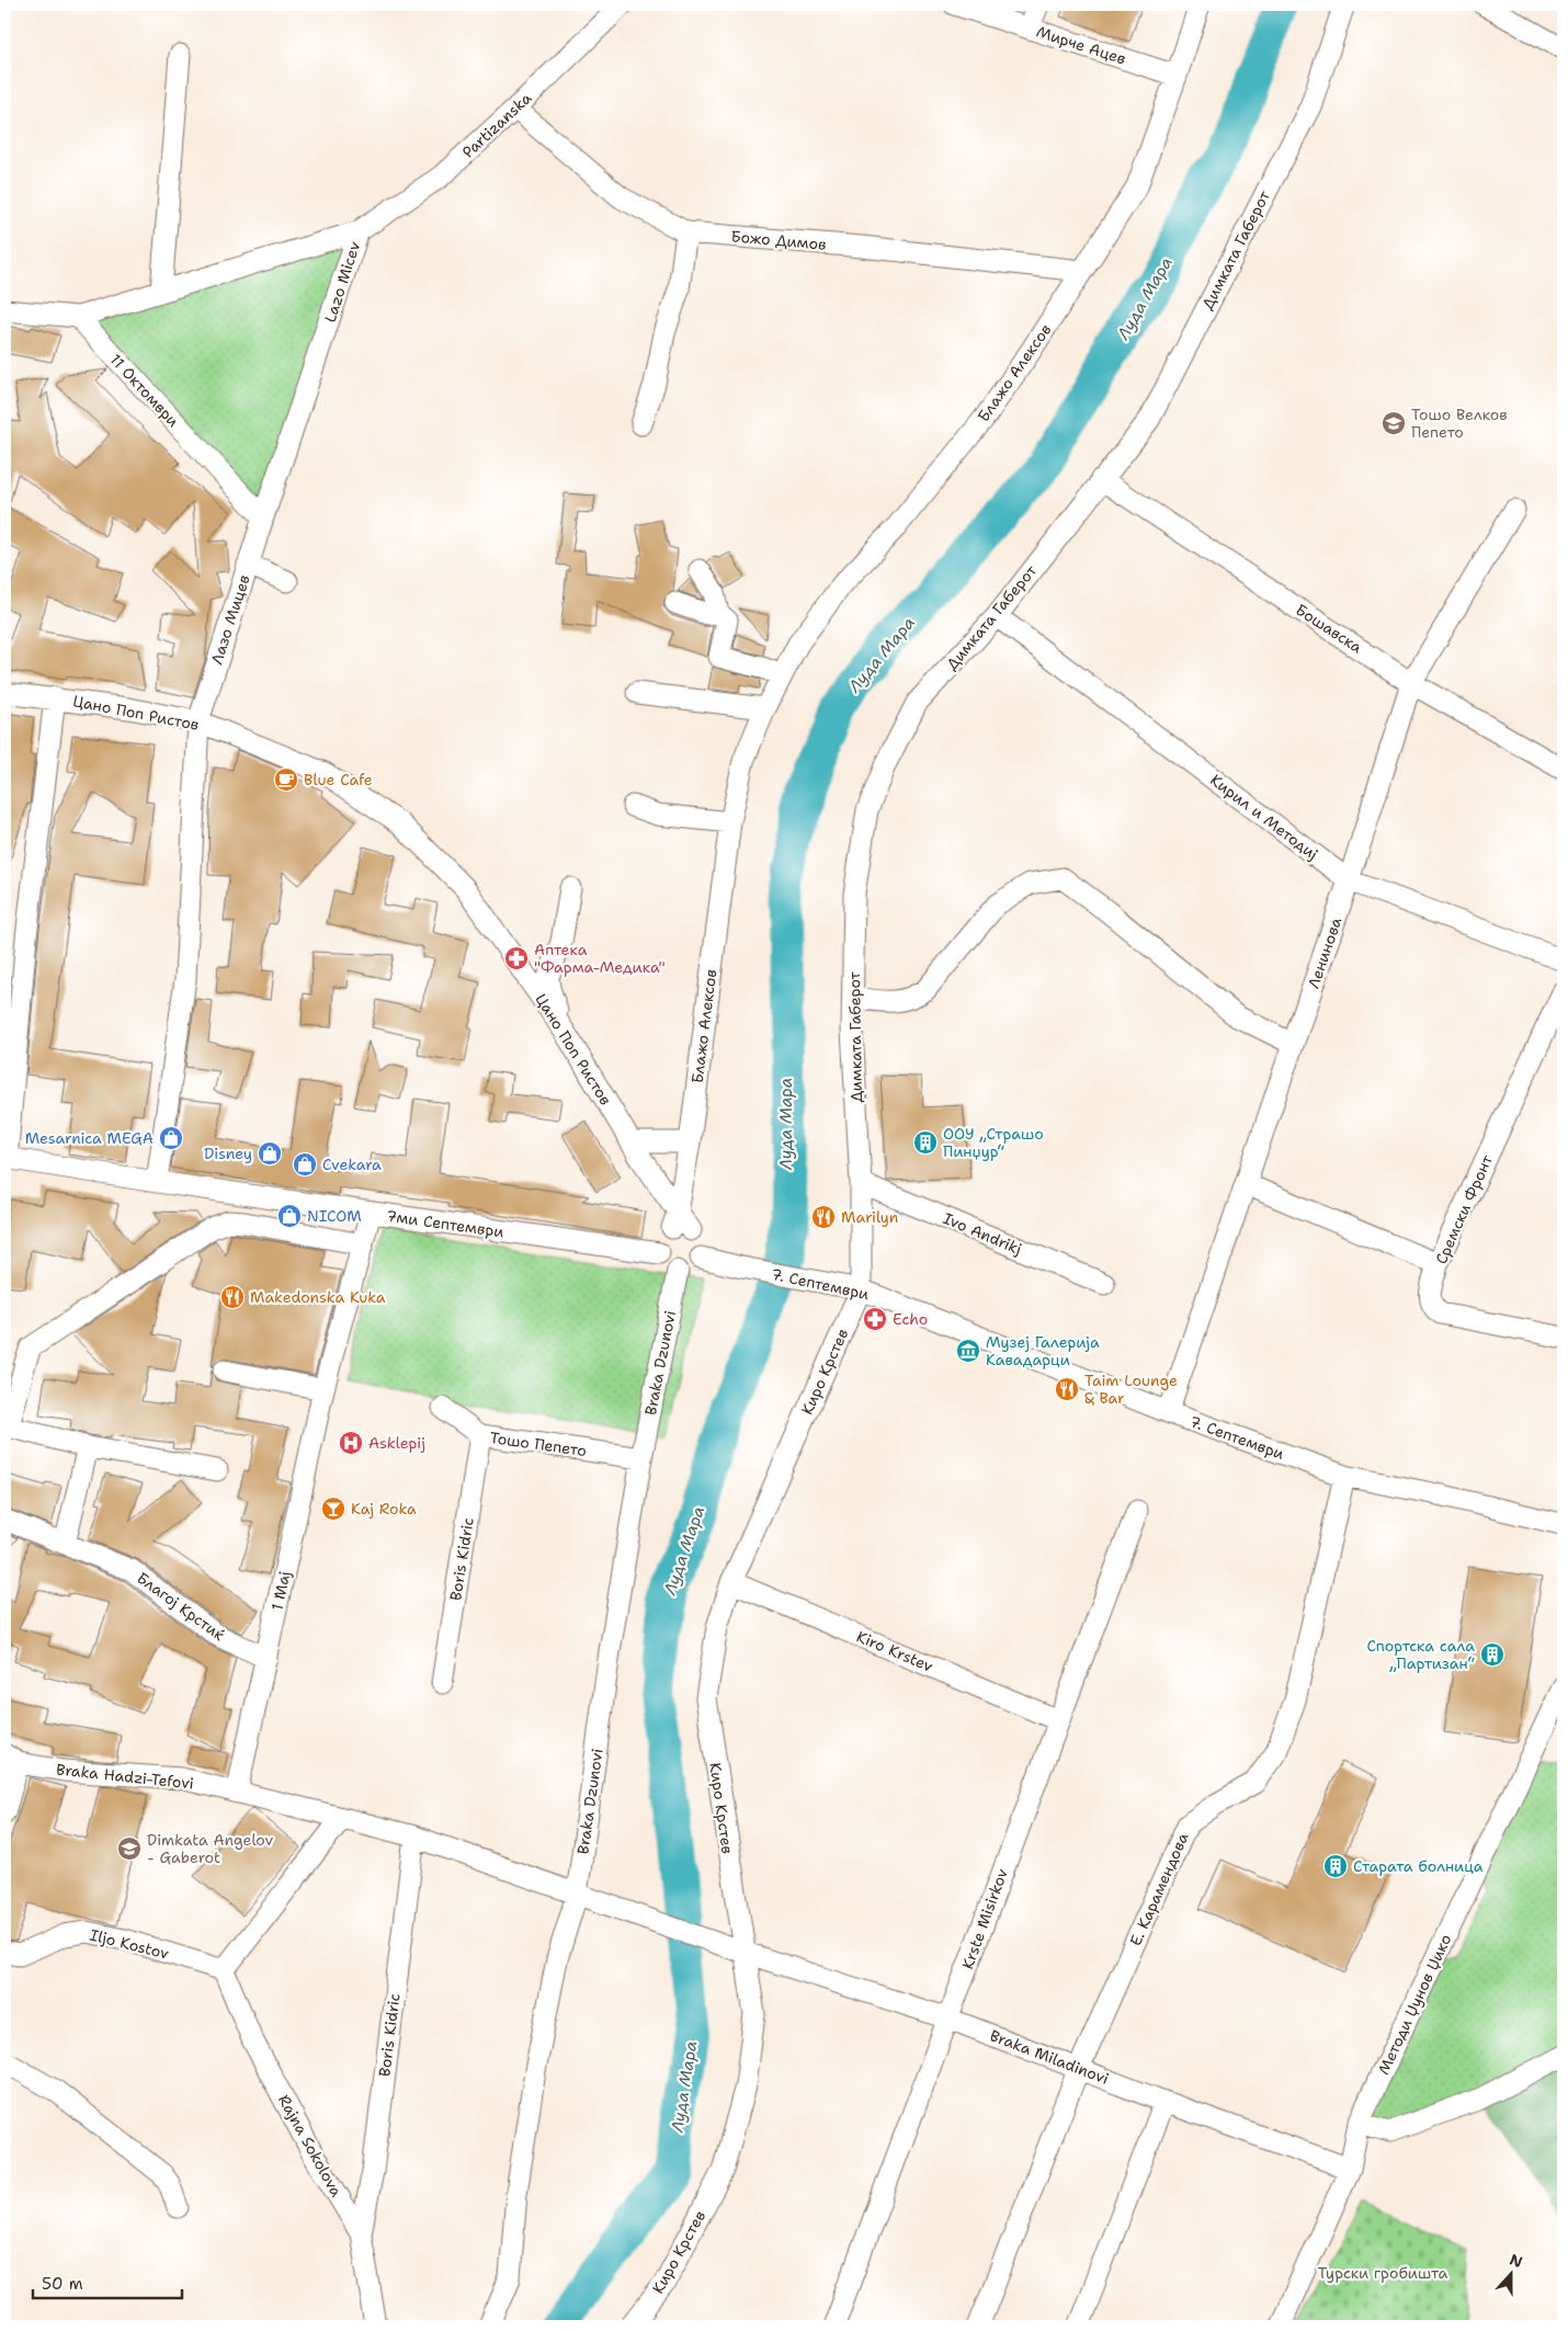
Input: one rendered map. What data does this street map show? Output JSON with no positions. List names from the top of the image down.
{
  "streets": {
    "street": [
      "Мирче Ацев",
      "Partizanska",
      "Божо Димов",
      "Димката Габерот",
      "Lazo Micev",
      "Блажо Алексов",
      "11 Октомври",
      "Лазо Мицев",
      "Бошавска",
      "Цано Поп Ристов",
      "Кирил и Методиј",
      "Ленинова",
      "Сремски Фронт",
      "7ми Септември",
      "Ivo Andrikj",
      "7. Септември",
      "Braka Dzunovi",
      "Киро Крстев",
      "Тошо Пепето",
      "Boris Kidric",
      "1 Maj",
      "Благој Крстиќ",
      "Kiro Krstev",
      "Braka Hadzi-Tefovi",
      "Е. Карамендова",
      "Krste Misirkov",
      "Iljo Kostov",
      "Методи Џунов Џико",
      "Braka Miladinovi",
      "Rajna Sokolova"
    ]
  },
  "crossings": [
    ["Мирче Ацев", "Блажо Алексов"],
    ["Partizanska", "Божо Димов"],
    ["Partizanska", "Lazo Micev"],
    ["Божо Димов", "Блажо Алексов"],
    ["Димката Габерот", "Бошавска"],
    ["Димката Габерот", "Кирил и Методиј"],
    ["Димката Габерот", "Ivo Andrikj"],
    ["Димката Габерот", "7. Септември"],
    ["Димката Габерот", "Киро Крстев"],
    ["Lazo Micev", "11 Октомври"],
    ["Lazo Micev", "Лазо Мицев"],
    ["Блажо Алексов", "Цано Поп Ристов"],
    ["Блажо Алексов", "7ми Септември"],
    ["Блажо Алексов", "7. Септември"],
    ["Блажо Алексов", "Braka Dzunovi"],
    ["11 Октомври", "Лазо Мицев"],
    ["Лазо Мицев", "Цано Поп Ристов"],
    ["Лазо Мицев", "7ми Септември"],
    ["Бошавска", "Ленинова"],
    ["Цано Поп Ристов", "7ми Септември"],
    ["Цано Поп Ристов", "7. Септември"],
    ["Цано Поп Ристов", "Braka Dzunovi"],
    ["Кирил и Методиј", "Ленинова"],
    ["Ленинова", "7. Септември"],
    ["7ми Септември", "7. Септември"],
    ["7ми Септември", "Braka Dzunovi"],
    ["7ми Септември", "1 Maj"],
    ["7. Септември", "Braka Dzunovi"],
    ["7. Септември", "Киро Крстев"],
    ["7. Септември", "Е. Карамендова"],
    ["Braka Dzunovi", "Тошо Пепето"],
    ["Braka Dzunovi", "Braka Hadzi-Tefovi"],
    ["Киро Крстев", "Kiro Krstev"],
    ["Киро Крстев", "Braka Miladinovi"],
    ["Тошо Пепето", "Boris Kidric"],
    ["Boris Kidric", "Braka Hadzi-Tefovi"],
    ["Boris Kidric", "Rajna Sokolova"],
    ["1 Maj", "Благој Крстиќ"],
    ["1 Maj", "Braka Hadzi-Tefovi"],
    ["Kiro Krstev", "Krste Misirkov"],
    ["Braka Hadzi-Tefovi", "Braka Miladinovi"],
    ["Е. Карамендова", "Braka Miladinovi"],
    ["Krste Misirkov", "Braka Miladinovi"],
    ["Iljo Kostov", "Rajna Sokolova"],
    ["Методи Џунов Џико", "Braka Miladinovi"]
  ],
  "water": ["Луда Мара"],
  "parks": ["Турски гробишта"],
  "places": {
    "school or university": ["Тошо Велков Пепето", "Dimkata Angelov - Gaberot"],
    "cafe": ["Blue Cafe"],
    "pharmacy": ["Аптека \"Фарма-Медика\"", "Echo"],
    "shop": [
      "Mesarnica MEGA",
      "Disney",
      "Cvekara",
      "NICOM"
    ],
    "building": ["ООУ „Страшо Пинџур“", "Спортска сала „Партизан“", "Старата болница"],
    "restaurant": ["Marilyn", "Makedonska Kuka", "Taim Lounge & Bar"],
    "museum": ["Музеј Галерија Кавадарци"],
    "hospital": ["Asklepij"],
    "bar": ["Kaj Roka"]
  },
  "scale_bar": "50 m",
  "north": "top"
}
